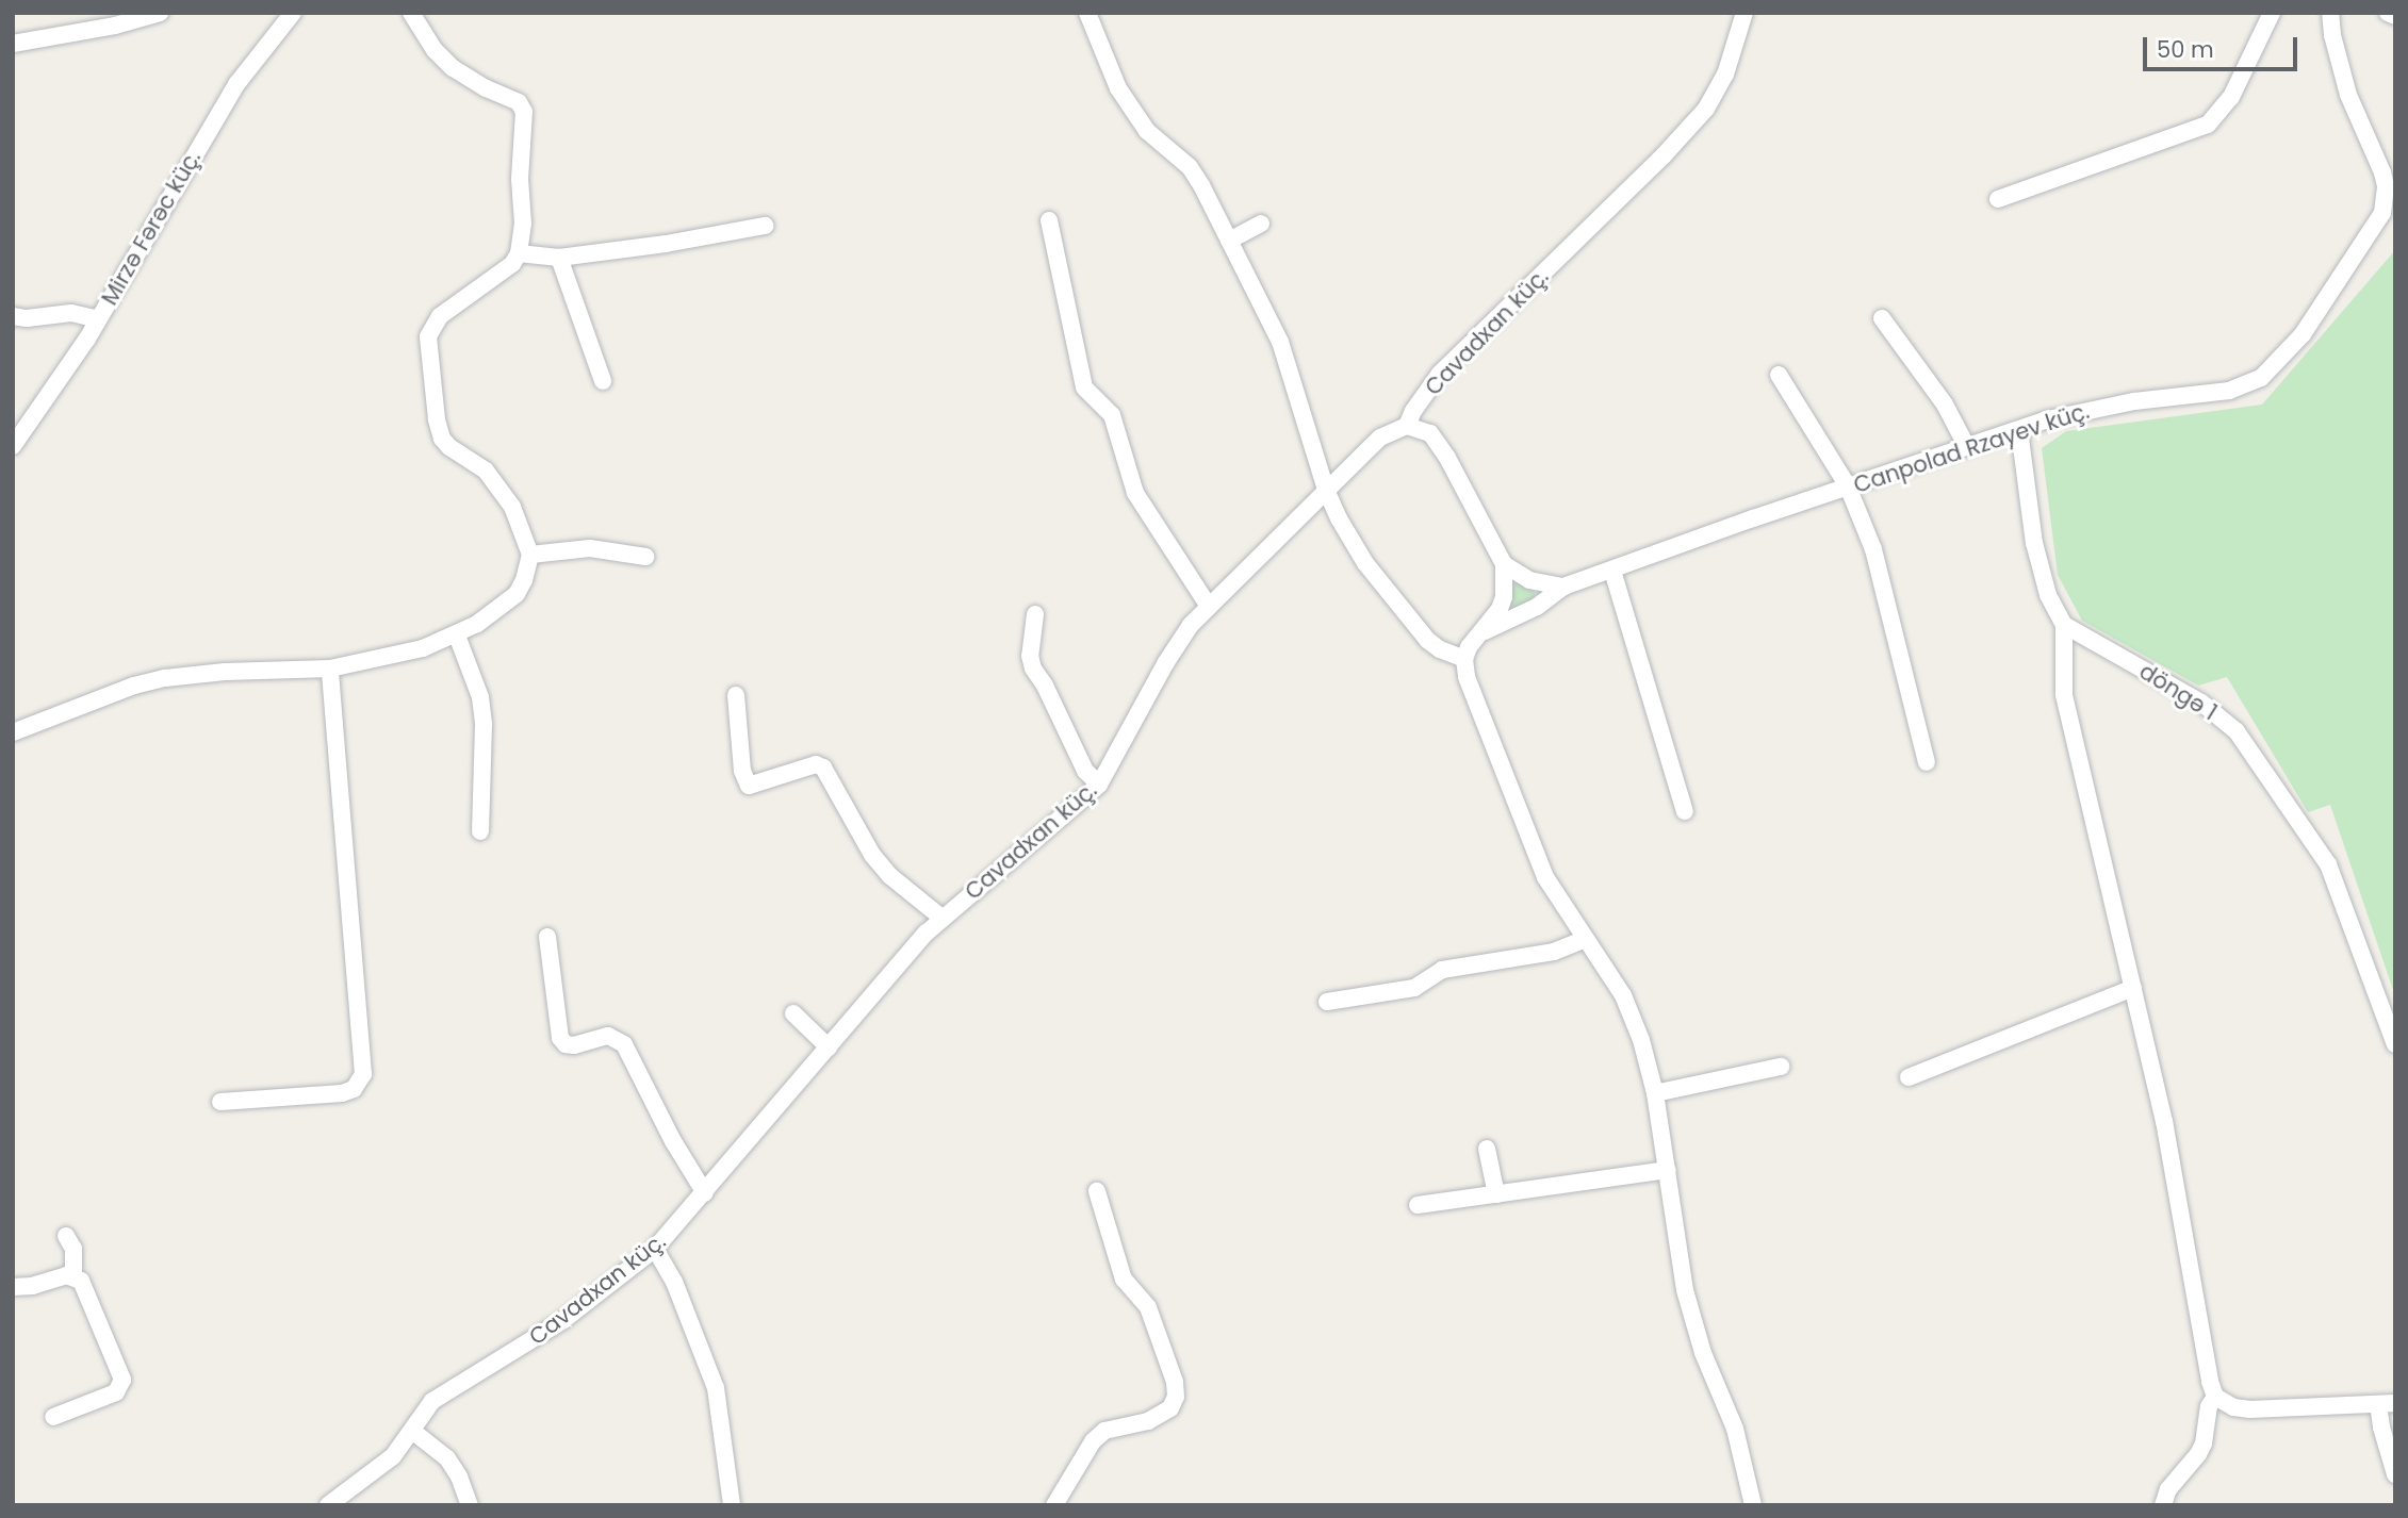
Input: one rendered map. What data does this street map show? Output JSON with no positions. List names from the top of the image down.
{
  "streets": {
    "street": [
      "Mirzə Fərəc küç.",
      "Cavadxan küç.",
      "Canpolad Rzayev küç.",
      "döngə 1"
    ]
  },
  "scale_bar": "50 m"
}
